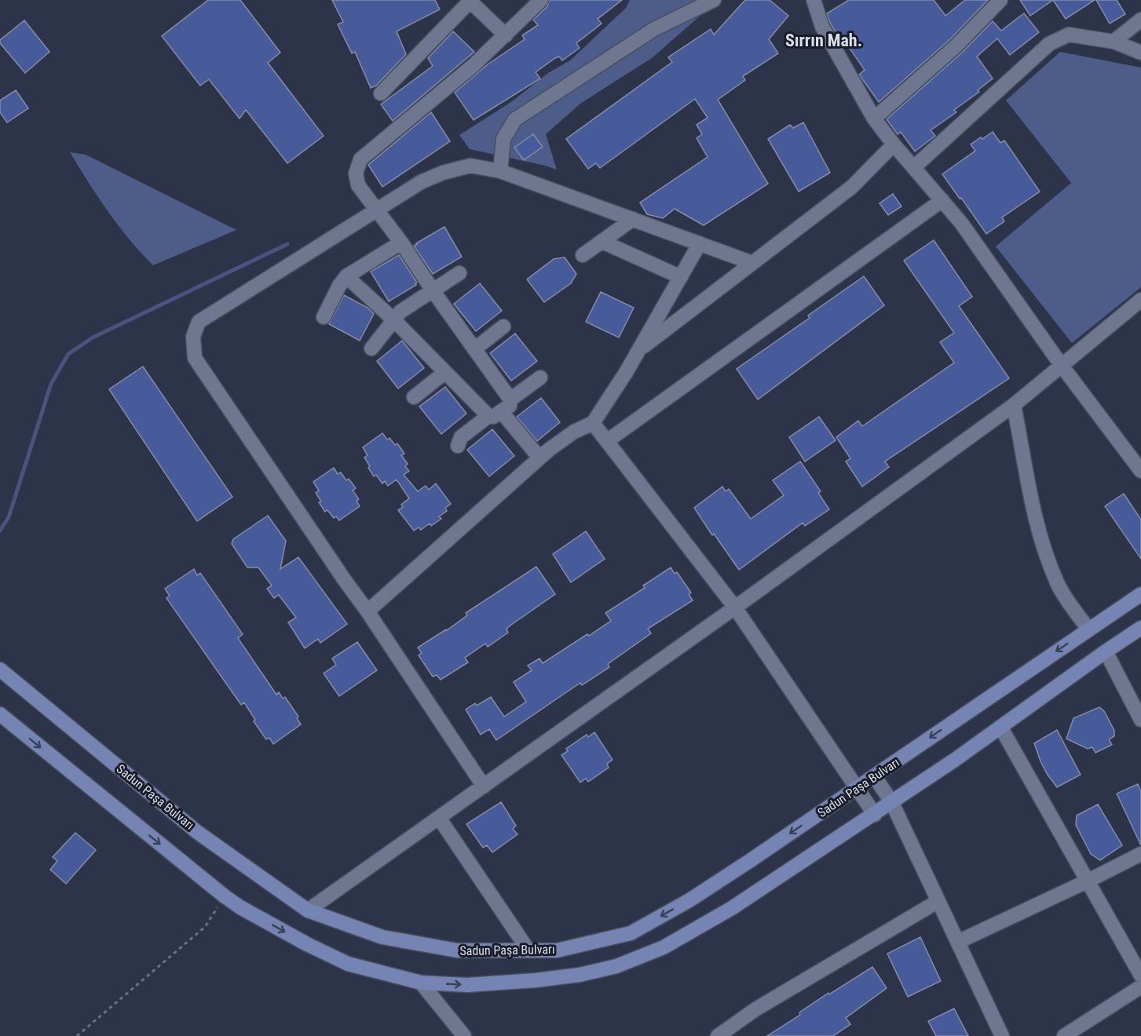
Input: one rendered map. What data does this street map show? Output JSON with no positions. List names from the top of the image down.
{
  "streets": {
    "main road": ["Sadun Paşa Bulvarı"]
  },
  "districts": ["Sırrın Mah."]
}
